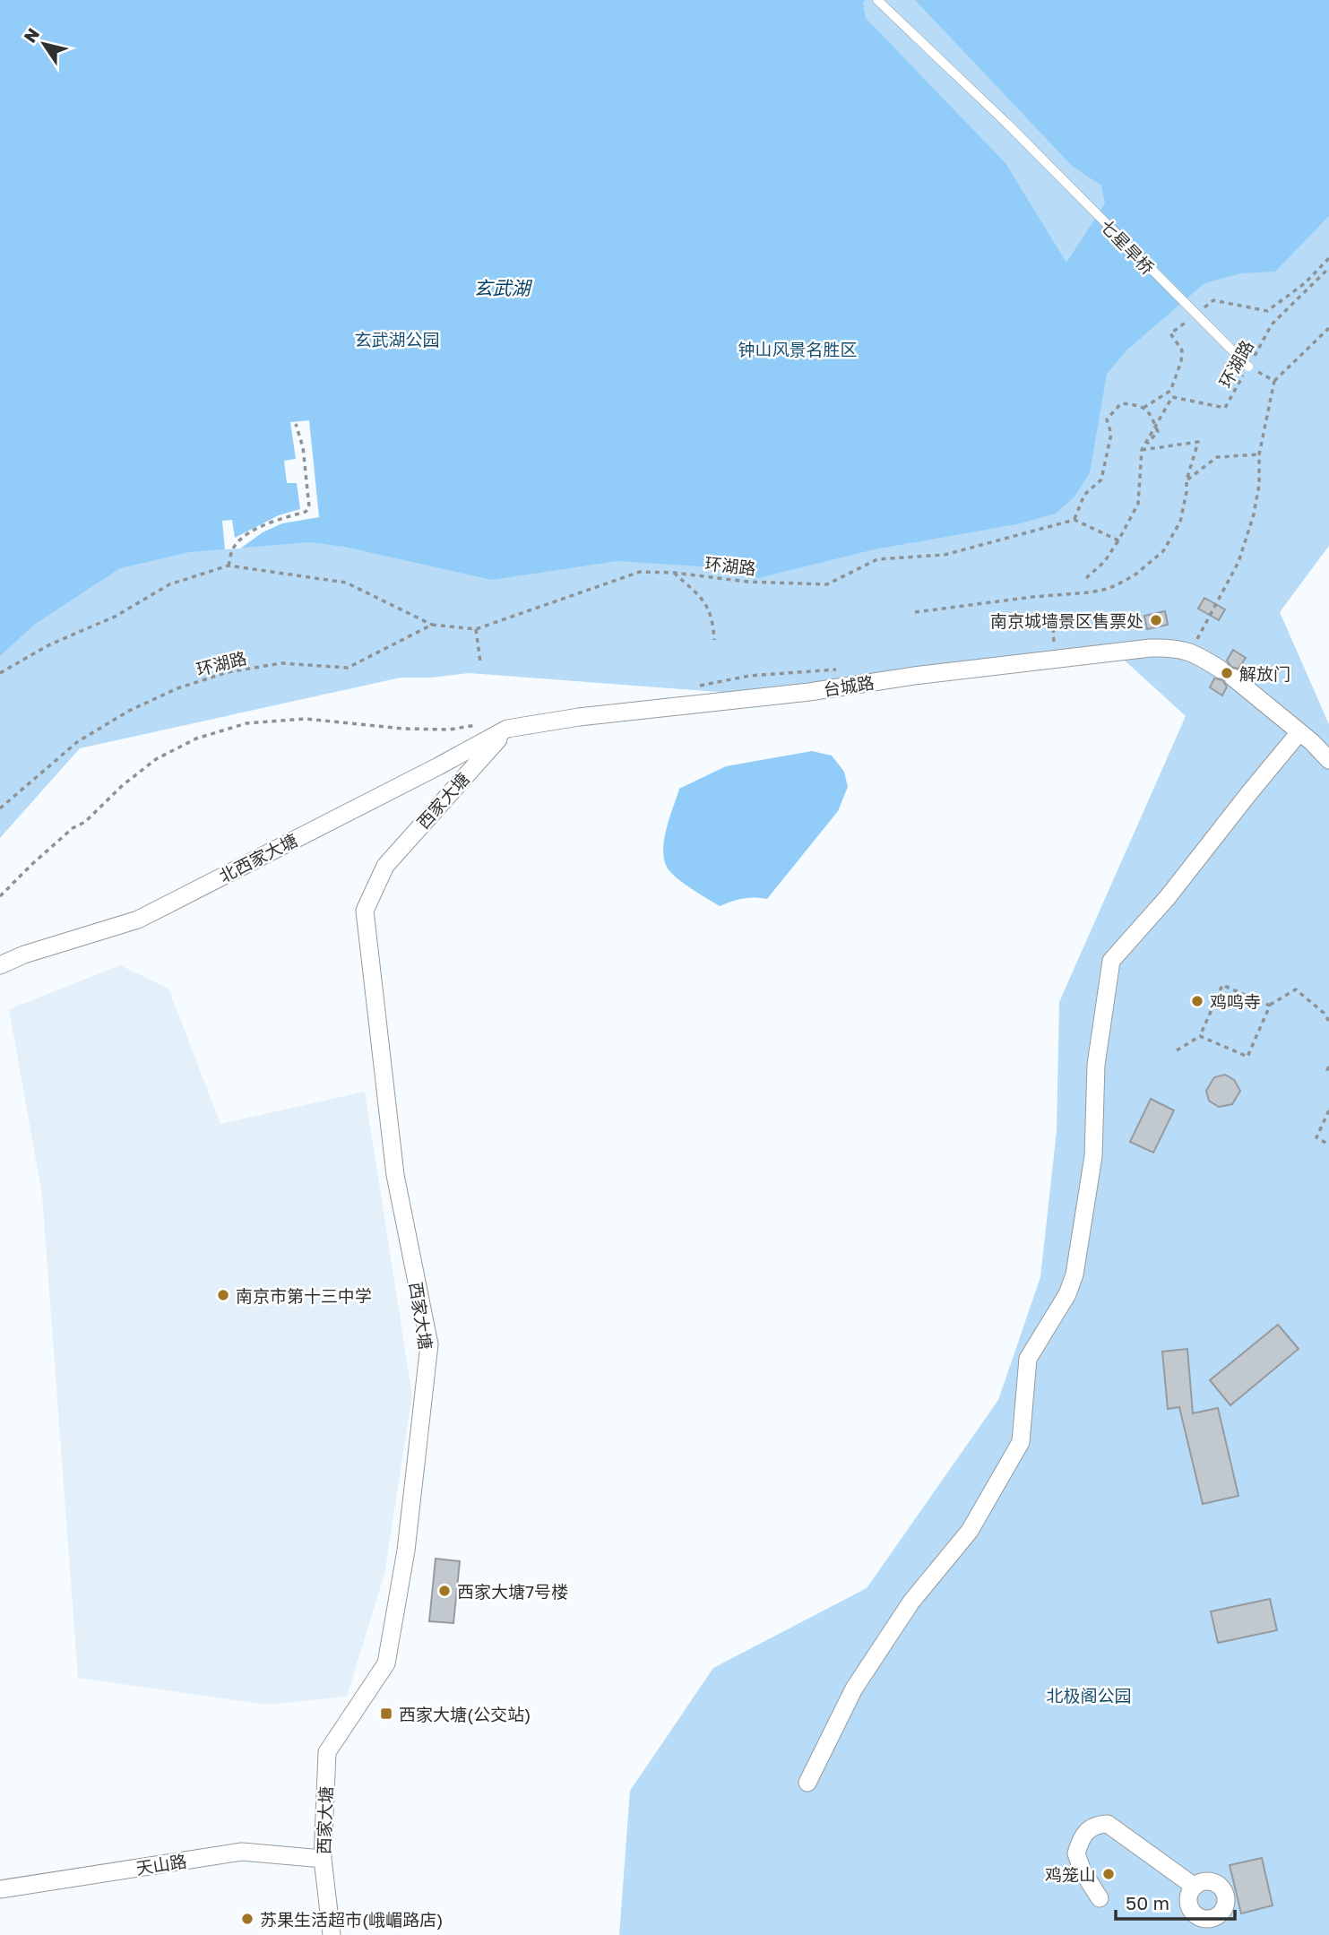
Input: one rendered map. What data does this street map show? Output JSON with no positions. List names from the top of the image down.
{
  "streets": {
    "street": [
      "台城路",
      "西家大塘",
      "北西家大塘",
      "天山路"
    ],
    "lane": ["七星旱桥"],
    "path": ["环湖路"]
  },
  "crossings": [
    ["七星旱桥", "环湖路"],
    ["台城路", "西家大塘"],
    ["台城路", "北西家大塘"],
    ["西家大塘", "北西家大塘"],
    ["西家大塘", "天山路"]
  ],
  "water": ["玄武湖"],
  "parks": ["玄武湖公园", "钟山风景名胜区", "北极阁公园"],
  "places": {
    "other": [
      "南京城墙景区售票处",
      "解放门",
      "鸡鸣寺",
      "南京市第十三中学",
      "西家大塘7号楼",
      "鸡笼山",
      "苏果生活超市(峨嵋路店)"
    ],
    "transit": ["西家大塘(公交站)"]
  },
  "scale_bar": "50 m",
  "north": "top left"
}
